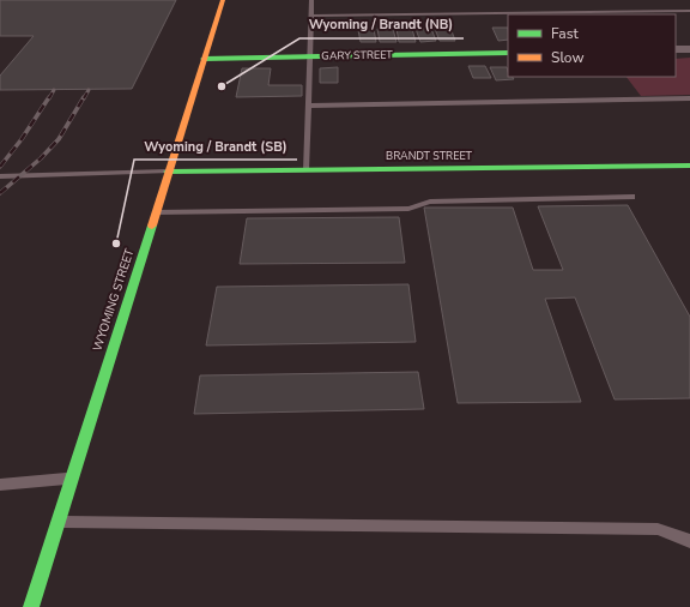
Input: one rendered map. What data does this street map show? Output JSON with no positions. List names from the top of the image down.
{
  "streets": {
    "street": ["GARY STREET", "BRANDT STREET", "WYOMING STREET"]
  },
  "crossings": [
    ["GARY STREET", "WYOMING STREET"],
    ["BRANDT STREET", "WYOMING STREET"]
  ],
  "places": ["Wyoming / Brandt (NB)", "Wyoming / Brandt (SB)"],
  "legend": ["Fast", "Slow"]
}
